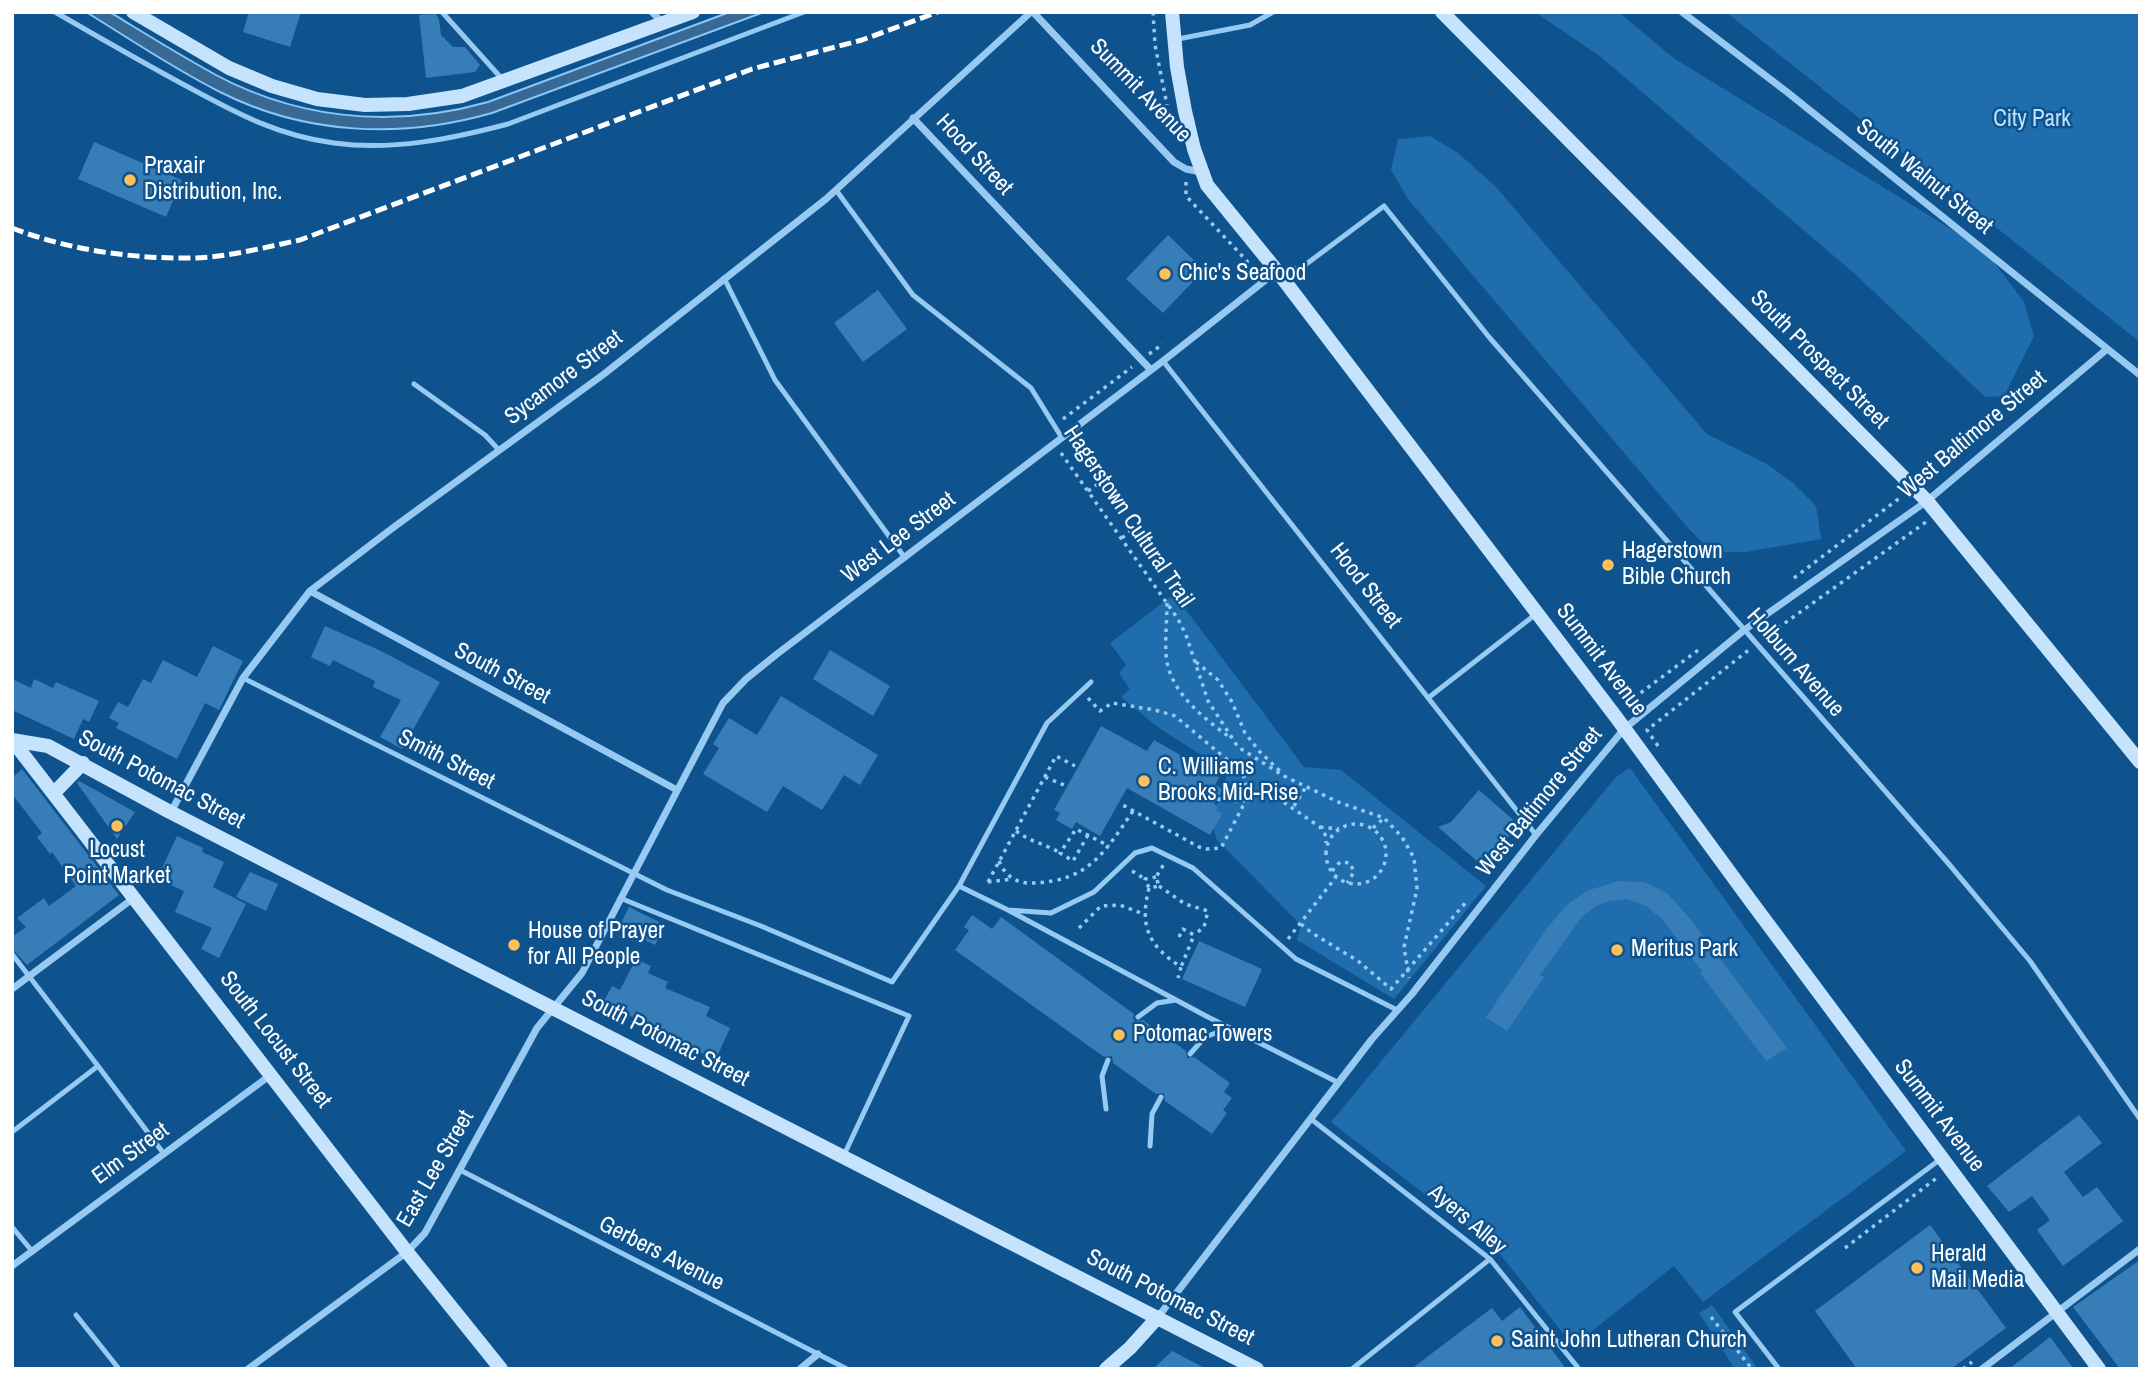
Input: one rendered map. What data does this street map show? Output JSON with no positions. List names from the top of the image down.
{
  "streets": {
    "main road": [
      "Summit Avenue",
      "South Prospect Street",
      "South Potomac Street",
      "South Locust Street"
    ],
    "street": [
      "Hood Street",
      "South Walnut Street",
      "Sycamore Street",
      "West Baltimore Street",
      "West Lee Street",
      "South Street",
      "Elm Street",
      "East Lee Street"
    ],
    "lane": [
      "Holburn Avenue",
      "Smith Street",
      "Ayers Alley",
      "Gerbers Avenue"
    ],
    "path": ["Hagerstown Cultural Trail"]
  },
  "crossings": [
    ["Summit Avenue", "Sycamore Street"],
    ["Summit Avenue", "West Baltimore Street"],
    ["Summit Avenue", "West Lee Street"],
    ["Hood Street", "Sycamore Street"],
    ["Hood Street", "West Baltimore Street"],
    ["Hood Street", "Hagerstown Cultural Trail"],
    ["Hood Street", "West Lee Street"],
    ["South Walnut Street", "West Baltimore Street"],
    ["South Prospect Street", "West Baltimore Street"],
    ["Sycamore Street", "South Street"],
    ["Sycamore Street", "Smith Street"],
    ["Sycamore Street", "South Potomac Street"],
    ["West Baltimore Street", "Holburn Avenue"],
    ["West Baltimore Street", "South Potomac Street"],
    ["West Baltimore Street", "Ayers Alley"],
    ["Hagerstown Cultural Trail", "West Lee Street"],
    ["West Lee Street", "Holburn Avenue"],
    ["West Lee Street", "South Street"],
    ["West Lee Street", "Smith Street"],
    ["West Lee Street", "South Potomac Street"],
    ["West Lee Street", "East Lee Street"],
    ["South Potomac Street", "South Locust Street"],
    ["South Potomac Street", "East Lee Street"],
    ["South Locust Street", "Elm Street"],
    ["South Locust Street", "East Lee Street"],
    ["East Lee Street", "Gerbers Avenue"]
  ],
  "parks": ["City Park"],
  "places": [
    "Praxair Distribution, Inc.",
    "Chic's Seafood",
    "Hagerstown Bible Church",
    "C. Williams Brooks Mid‐Rise",
    "Locust Point Market",
    "House of Prayer for All People",
    "Meritus Park",
    "Potomac Towers",
    "Herald Mail Media",
    "Saint John Lutheran Church"
  ]
}
